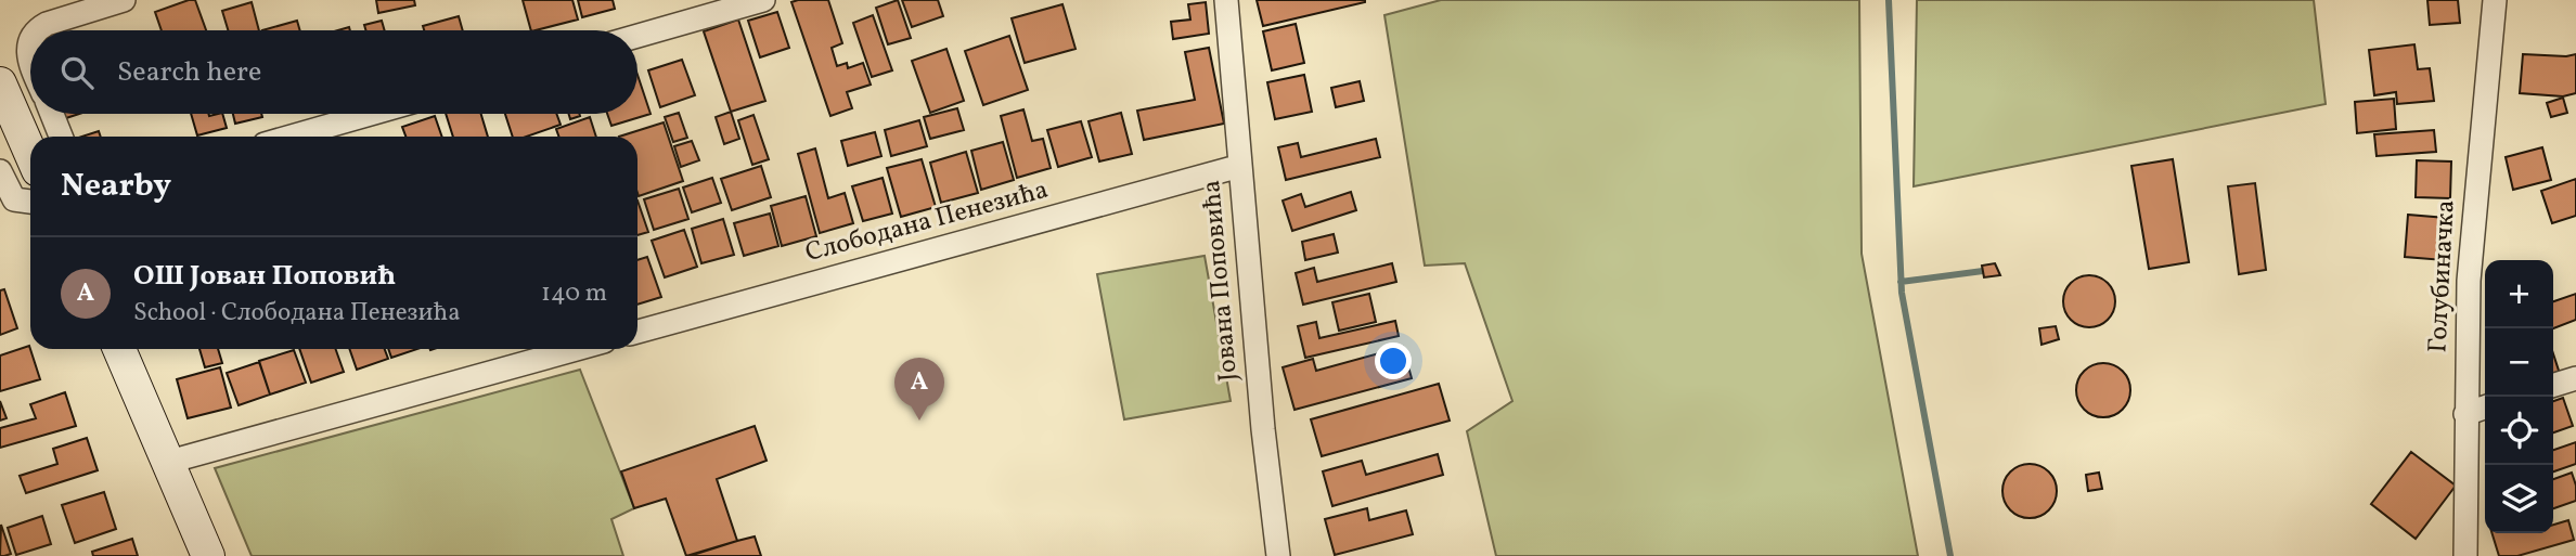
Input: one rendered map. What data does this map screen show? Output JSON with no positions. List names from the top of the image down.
{
  "streets": {
    "street": ["Слободана Пенезића", "Голубиначка", "Јована Поповића"]
  },
  "crossings": [
    ["Слободана Пенезића", "Јована Поповића"]
  ],
  "page": {
    "search": "Search here",
    "heading": "Nearby",
    "list": [
      {
        "mark": "A",
        "name": "ОШ Јован Поповић",
        "note": "School · Слободана Пенезића",
        "value": "140 m"
      }
    ],
    "map_buttons": ["+", "−"],
    "pins": "A"
  }
}
